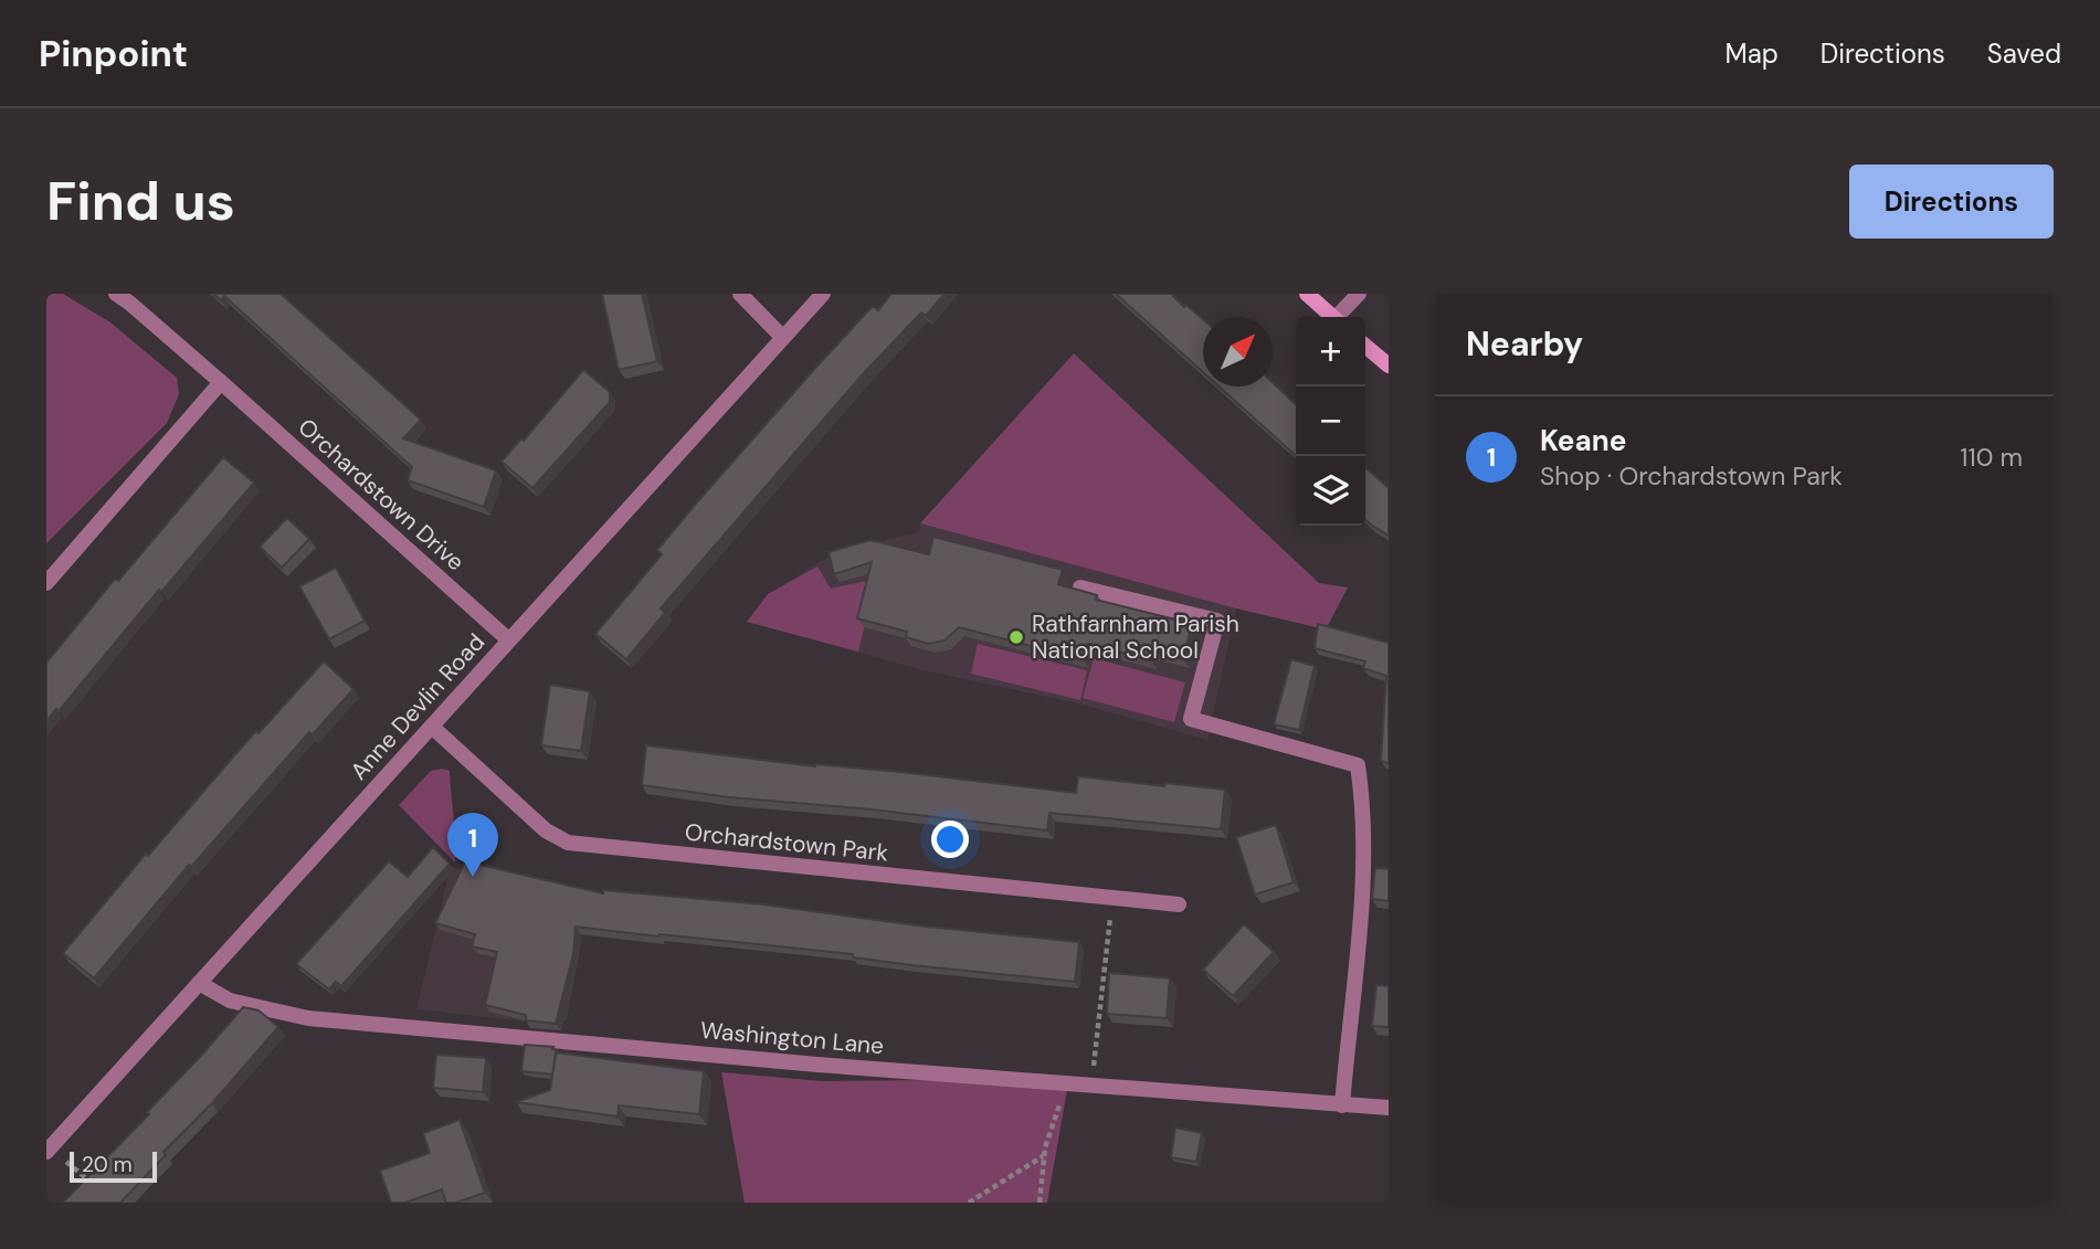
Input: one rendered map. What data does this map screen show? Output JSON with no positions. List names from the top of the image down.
{
  "streets": {
    "street": [
      "Orchardstown Drive",
      "Anne Devlin Road",
      "Orchardstown Park",
      "Washington Lane"
    ]
  },
  "crossings": [
    ["Orchardstown Drive", "Anne Devlin Road"],
    ["Anne Devlin Road", "Orchardstown Park"],
    ["Anne Devlin Road", "Washington Lane"]
  ],
  "places": ["Rathfarnham Parish National School"],
  "scale_bar": "20 m",
  "north": "top right",
  "page": {
    "header": "Pinpoint",
    "nav": ["Map", "Directions", "Saved"],
    "buttons": "Directions",
    "title": "Find us",
    "heading": "Nearby",
    "map_buttons": ["+", "−"],
    "list": [
      {
        "mark": "1",
        "name": "Keane",
        "note": "Shop · Orchardstown Park",
        "value": "110 m"
      }
    ],
    "pins": "1",
    "scale": "20 m"
  }
}
